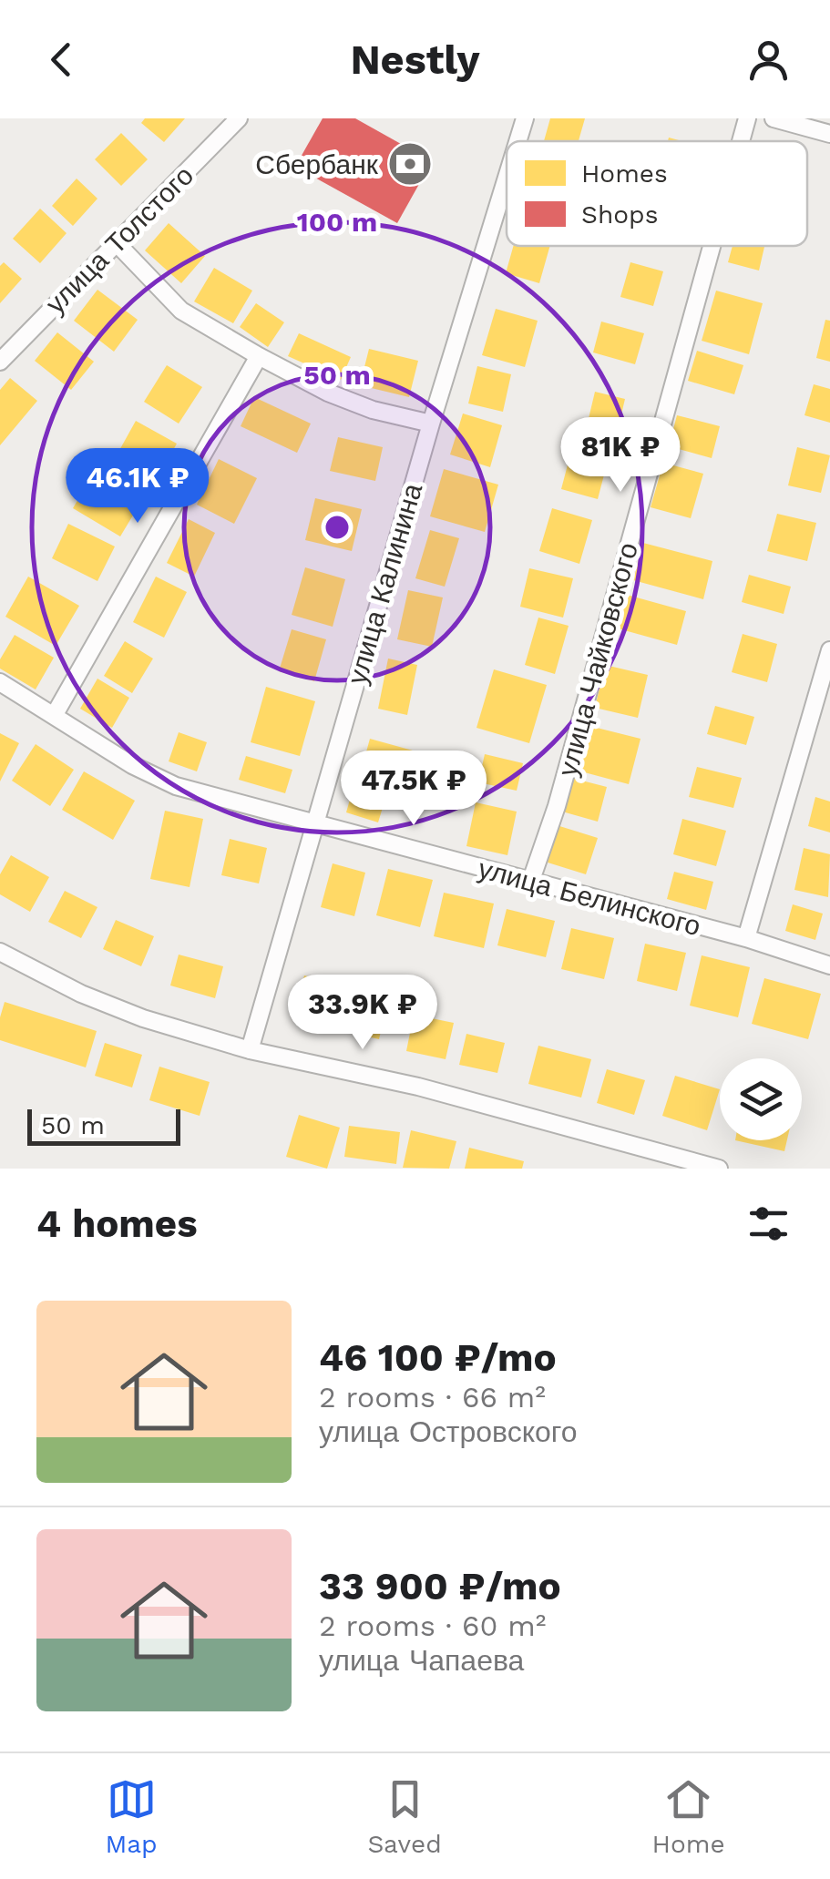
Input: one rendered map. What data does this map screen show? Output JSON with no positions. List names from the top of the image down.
{
  "streets": {
    "street": [
      "улица Толстого",
      "улица Калинина",
      "улица Чайковского",
      "улица Белинского"
    ]
  },
  "crossings": [
    ["улица Калинина", "улица Белинского"],
    ["улица Чайковского", "улица Белинского"]
  ],
  "places": {
    "bank": ["Сбербанк"]
  },
  "legend": ["Homes", "Shops"],
  "scale_bar": "50 m",
  "page": {
    "header": "Nestly",
    "price": [
      "81K ₽",
      "46.1K ₽",
      "47.5K ₽",
      "33.9K ₽"
    ],
    "scale": "50 m",
    "heading": "4 homes",
    "list": [
      {
        "name": "46 100 ₽/mo",
        "note": "2 rooms · 66 m² · улица Островского"
      },
      {
        "name": "33 900 ₽/mo",
        "note": "2 rooms · 60 m² · улица Чапаева"
      }
    ],
    "tabs": ["Map", "Saved", "Home"]
  },
  "rings": ["100 m", "50 m"]
}
